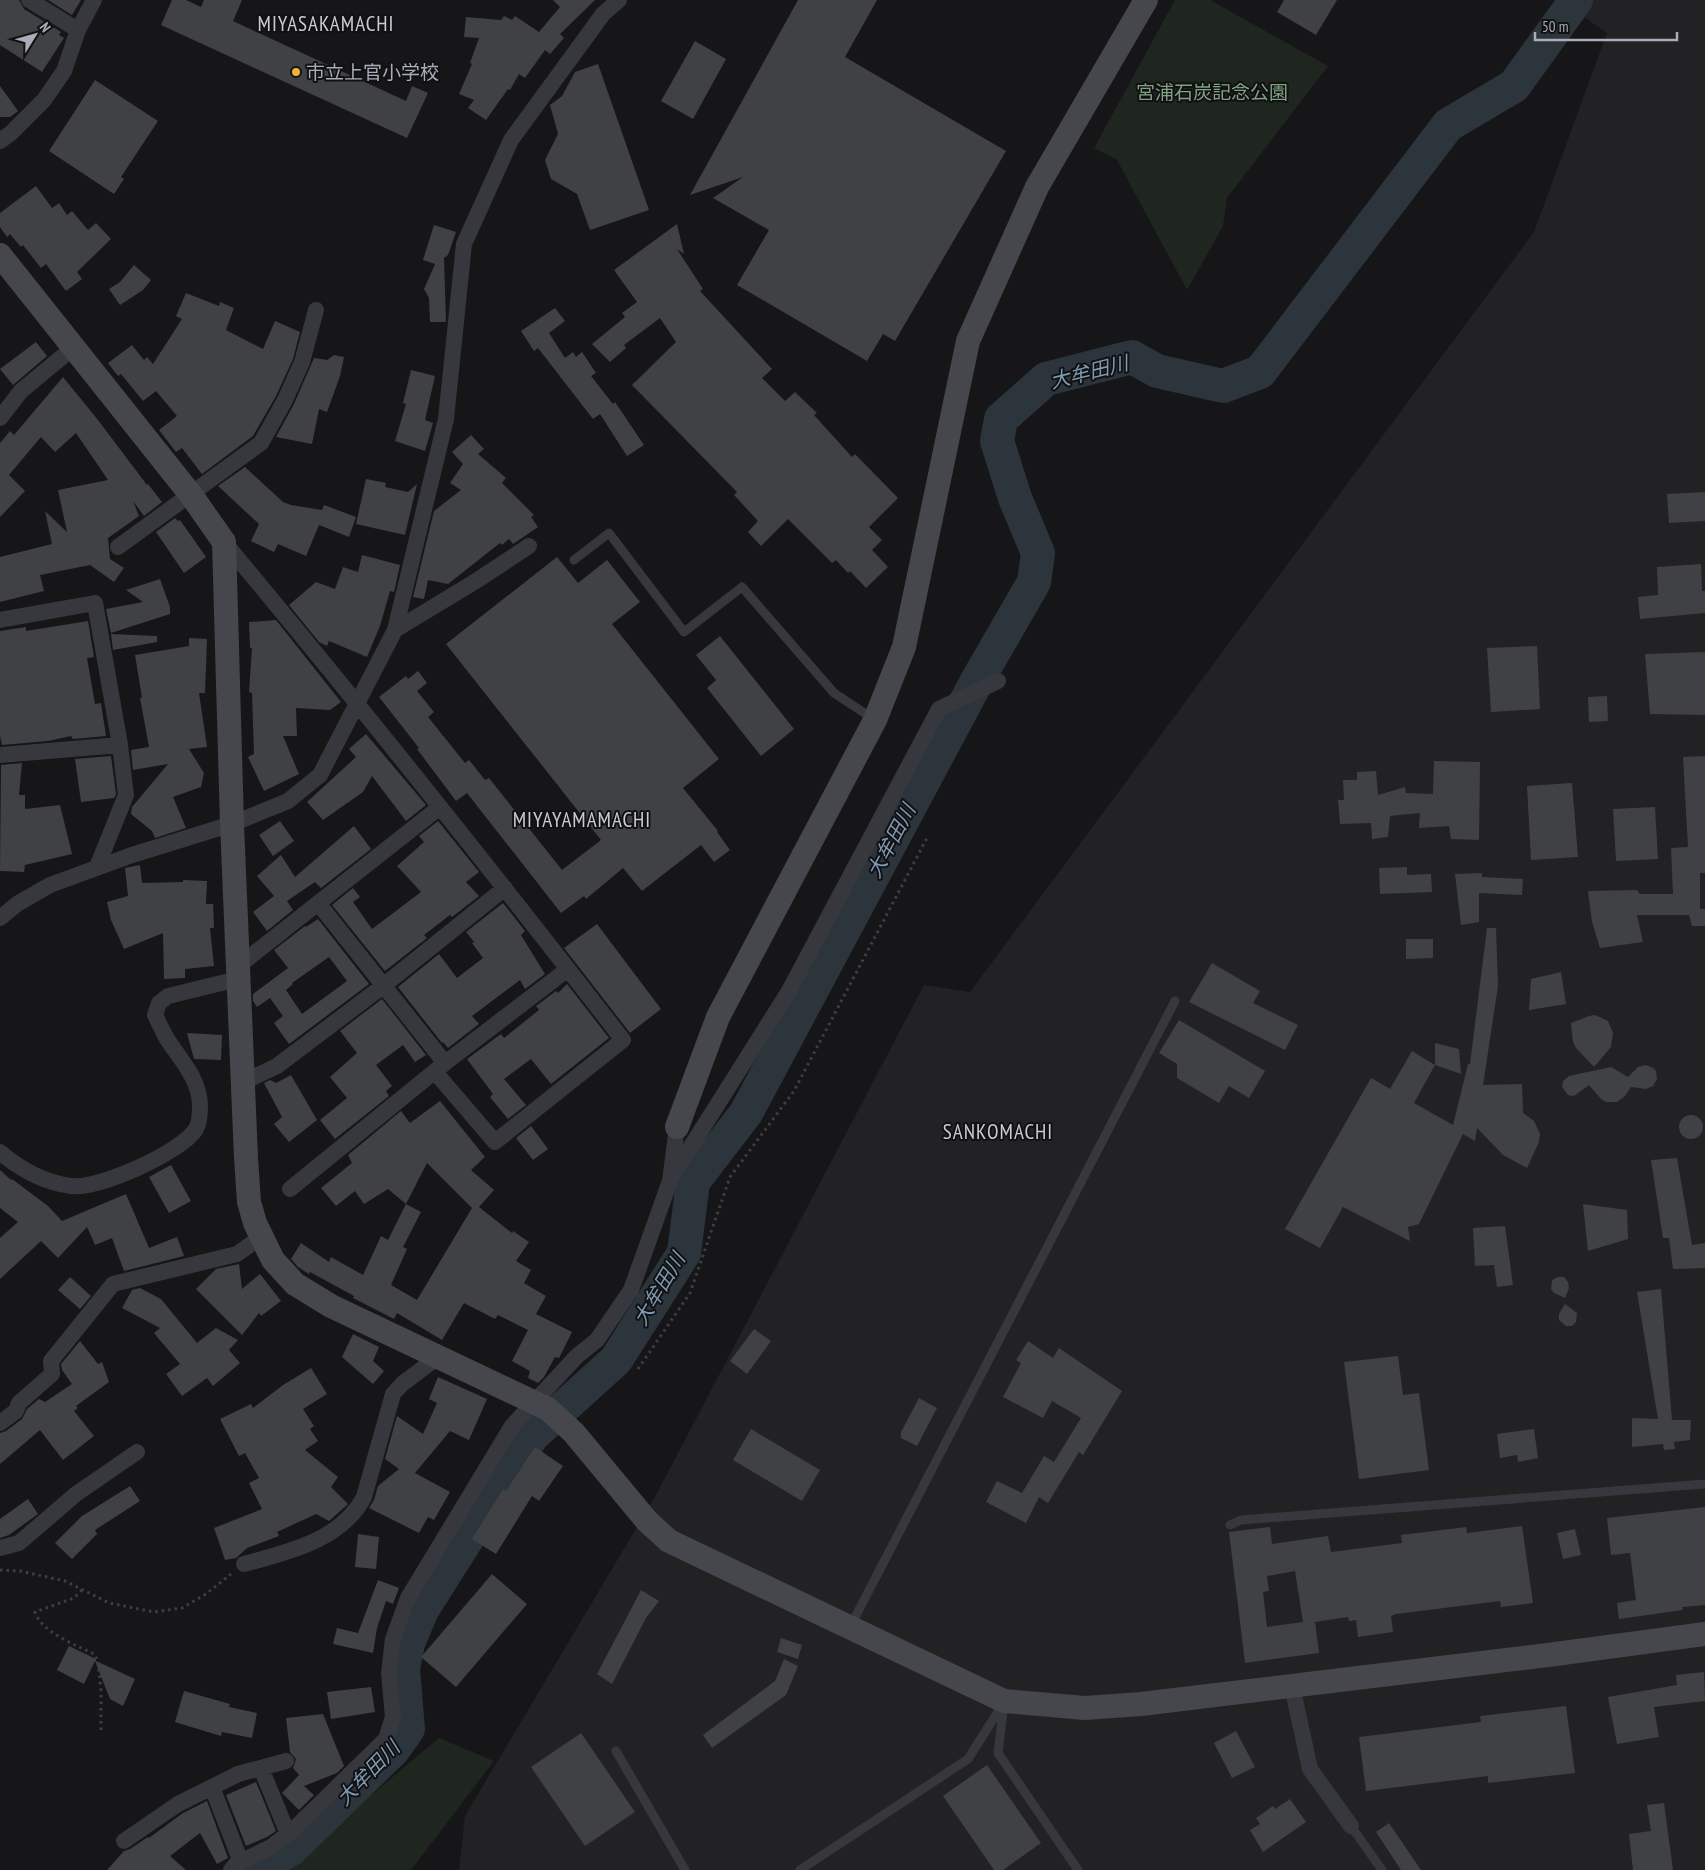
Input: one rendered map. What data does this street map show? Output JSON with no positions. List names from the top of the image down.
{
  "districts": ["MIYASAKAMACHI", "MIYAYAMAMACHI", "SANKOMACHI"],
  "water": ["大牟田川"],
  "parks": ["宮浦石炭記念公園"],
  "places": ["市立上官小学校"],
  "scale_bar": "50 m",
  "north": "top right"
}
